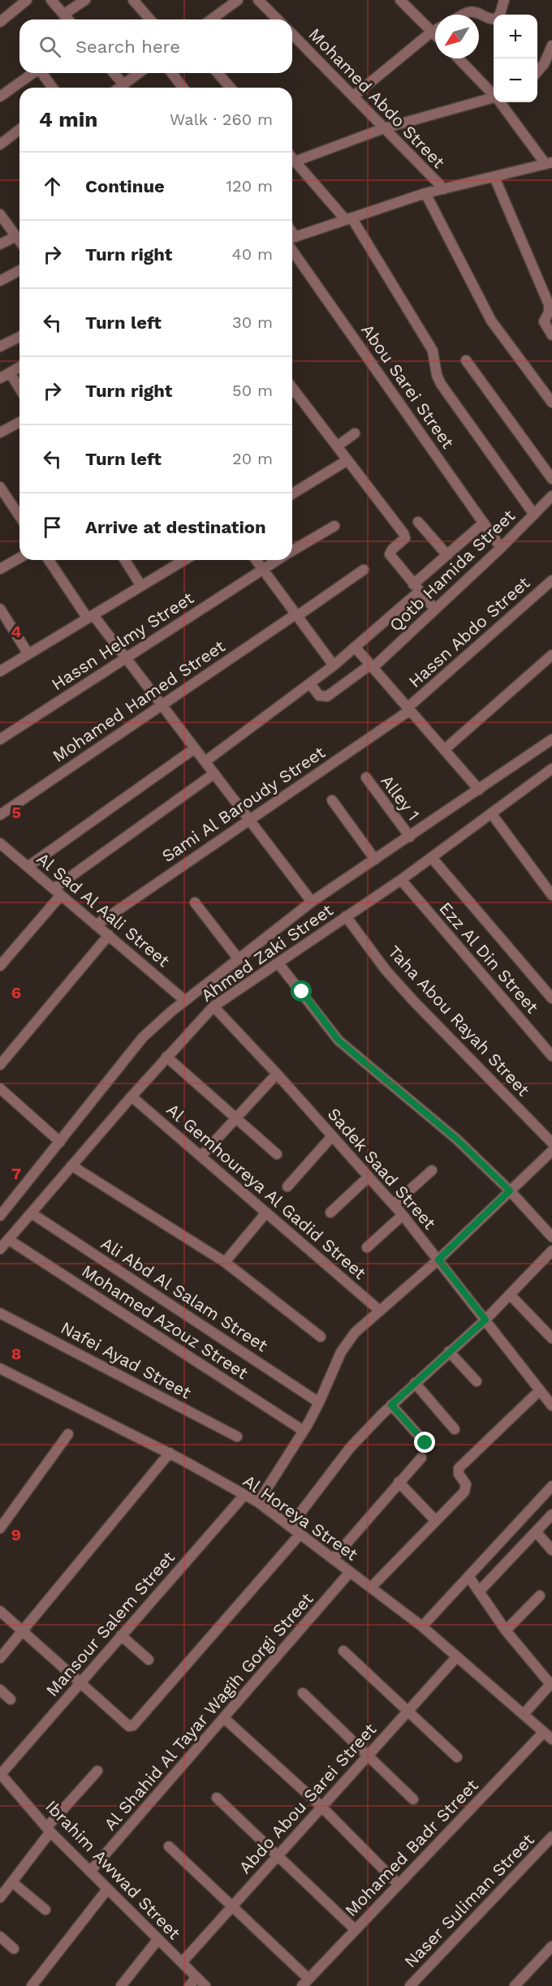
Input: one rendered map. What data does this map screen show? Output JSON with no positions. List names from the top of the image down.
{
  "streets": {
    "street": [
      "Mohamed Abdo Street",
      "Abou Sarei Street",
      "Qotb Hamida Street",
      "Hassn Abdo Street",
      "Hassn Helmy Street",
      "Mohamed Hamed Street",
      "Alley 1",
      "Sami Al Baroudy Street",
      "Al Sad Al Aali Street",
      "Ahmed Zaki Street",
      "Ezz Al Din Street",
      "Taha Abou Rayah Street",
      "Sadek Saad Street",
      "Al Gemhoureya Al Gadid Street",
      "Ali Abd Al Salam Street",
      "Mohamed Azouz Street",
      "Nafei Ayad Street",
      "Al Horeya Street",
      "Mansour Salem Street",
      "Al Shahid Al Tayar Wagih Gorgi Street",
      "Abdo Abou Sarei Street",
      "Mohamed Badr Street",
      "Ibrahim Awwad Street",
      "Naser Suliman Street"
    ]
  },
  "crossings": [
    ["Abou Sarei Street", "Qotb Hamida Street"],
    ["Hassn Abdo Street", "Sami Al Baroudy Street"],
    ["Alley 1", "Ahmed Zaki Street"],
    ["Sami Al Baroudy Street", "Al Sad Al Aali Street"],
    ["Al Sad Al Aali Street", "Ahmed Zaki Street"],
    ["Ahmed Zaki Street", "Ezz Al Din Street"],
    ["Ahmed Zaki Street", "Taha Abou Rayah Street"],
    ["Ahmed Zaki Street", "Sadek Saad Street"],
    ["Ahmed Zaki Street", "Al Gemhoureya Al Gadid Street"],
    ["Ahmed Zaki Street", "Ali Abd Al Salam Street"],
    ["Ahmed Zaki Street", "Mohamed Azouz Street"],
    ["Al Horeya Street", "Mansour Salem Street"],
    ["Al Horeya Street", "Al Shahid Al Tayar Wagih Gorgi Street"],
    ["Al Horeya Street", "Abdo Abou Sarei Street"],
    ["Al Horeya Street", "Mohamed Badr Street"],
    ["Mansour Salem Street", "Ibrahim Awwad Street"],
    ["Al Shahid Al Tayar Wagih Gorgi Street", "Ibrahim Awwad Street"],
    ["Abdo Abou Sarei Street", "Ibrahim Awwad Street"]
  ],
  "north": "bottom left",
  "page": {
    "map_buttons": ["+", "−"],
    "search": "Search here",
    "heading": ["4 min", "Walk · 260 m"],
    "list": [
      ["Continue", "120 m"],
      ["Turn right", "40 m"],
      ["Turn left", "30 m"],
      ["Turn right", "50 m"],
      ["Turn left", "20 m"],
      "Arrive at destination"
    ]
  },
  "grid": {
    "rows": [
      "4",
      "5",
      "6",
      "7",
      "8",
      "9"
    ]
  }
}
